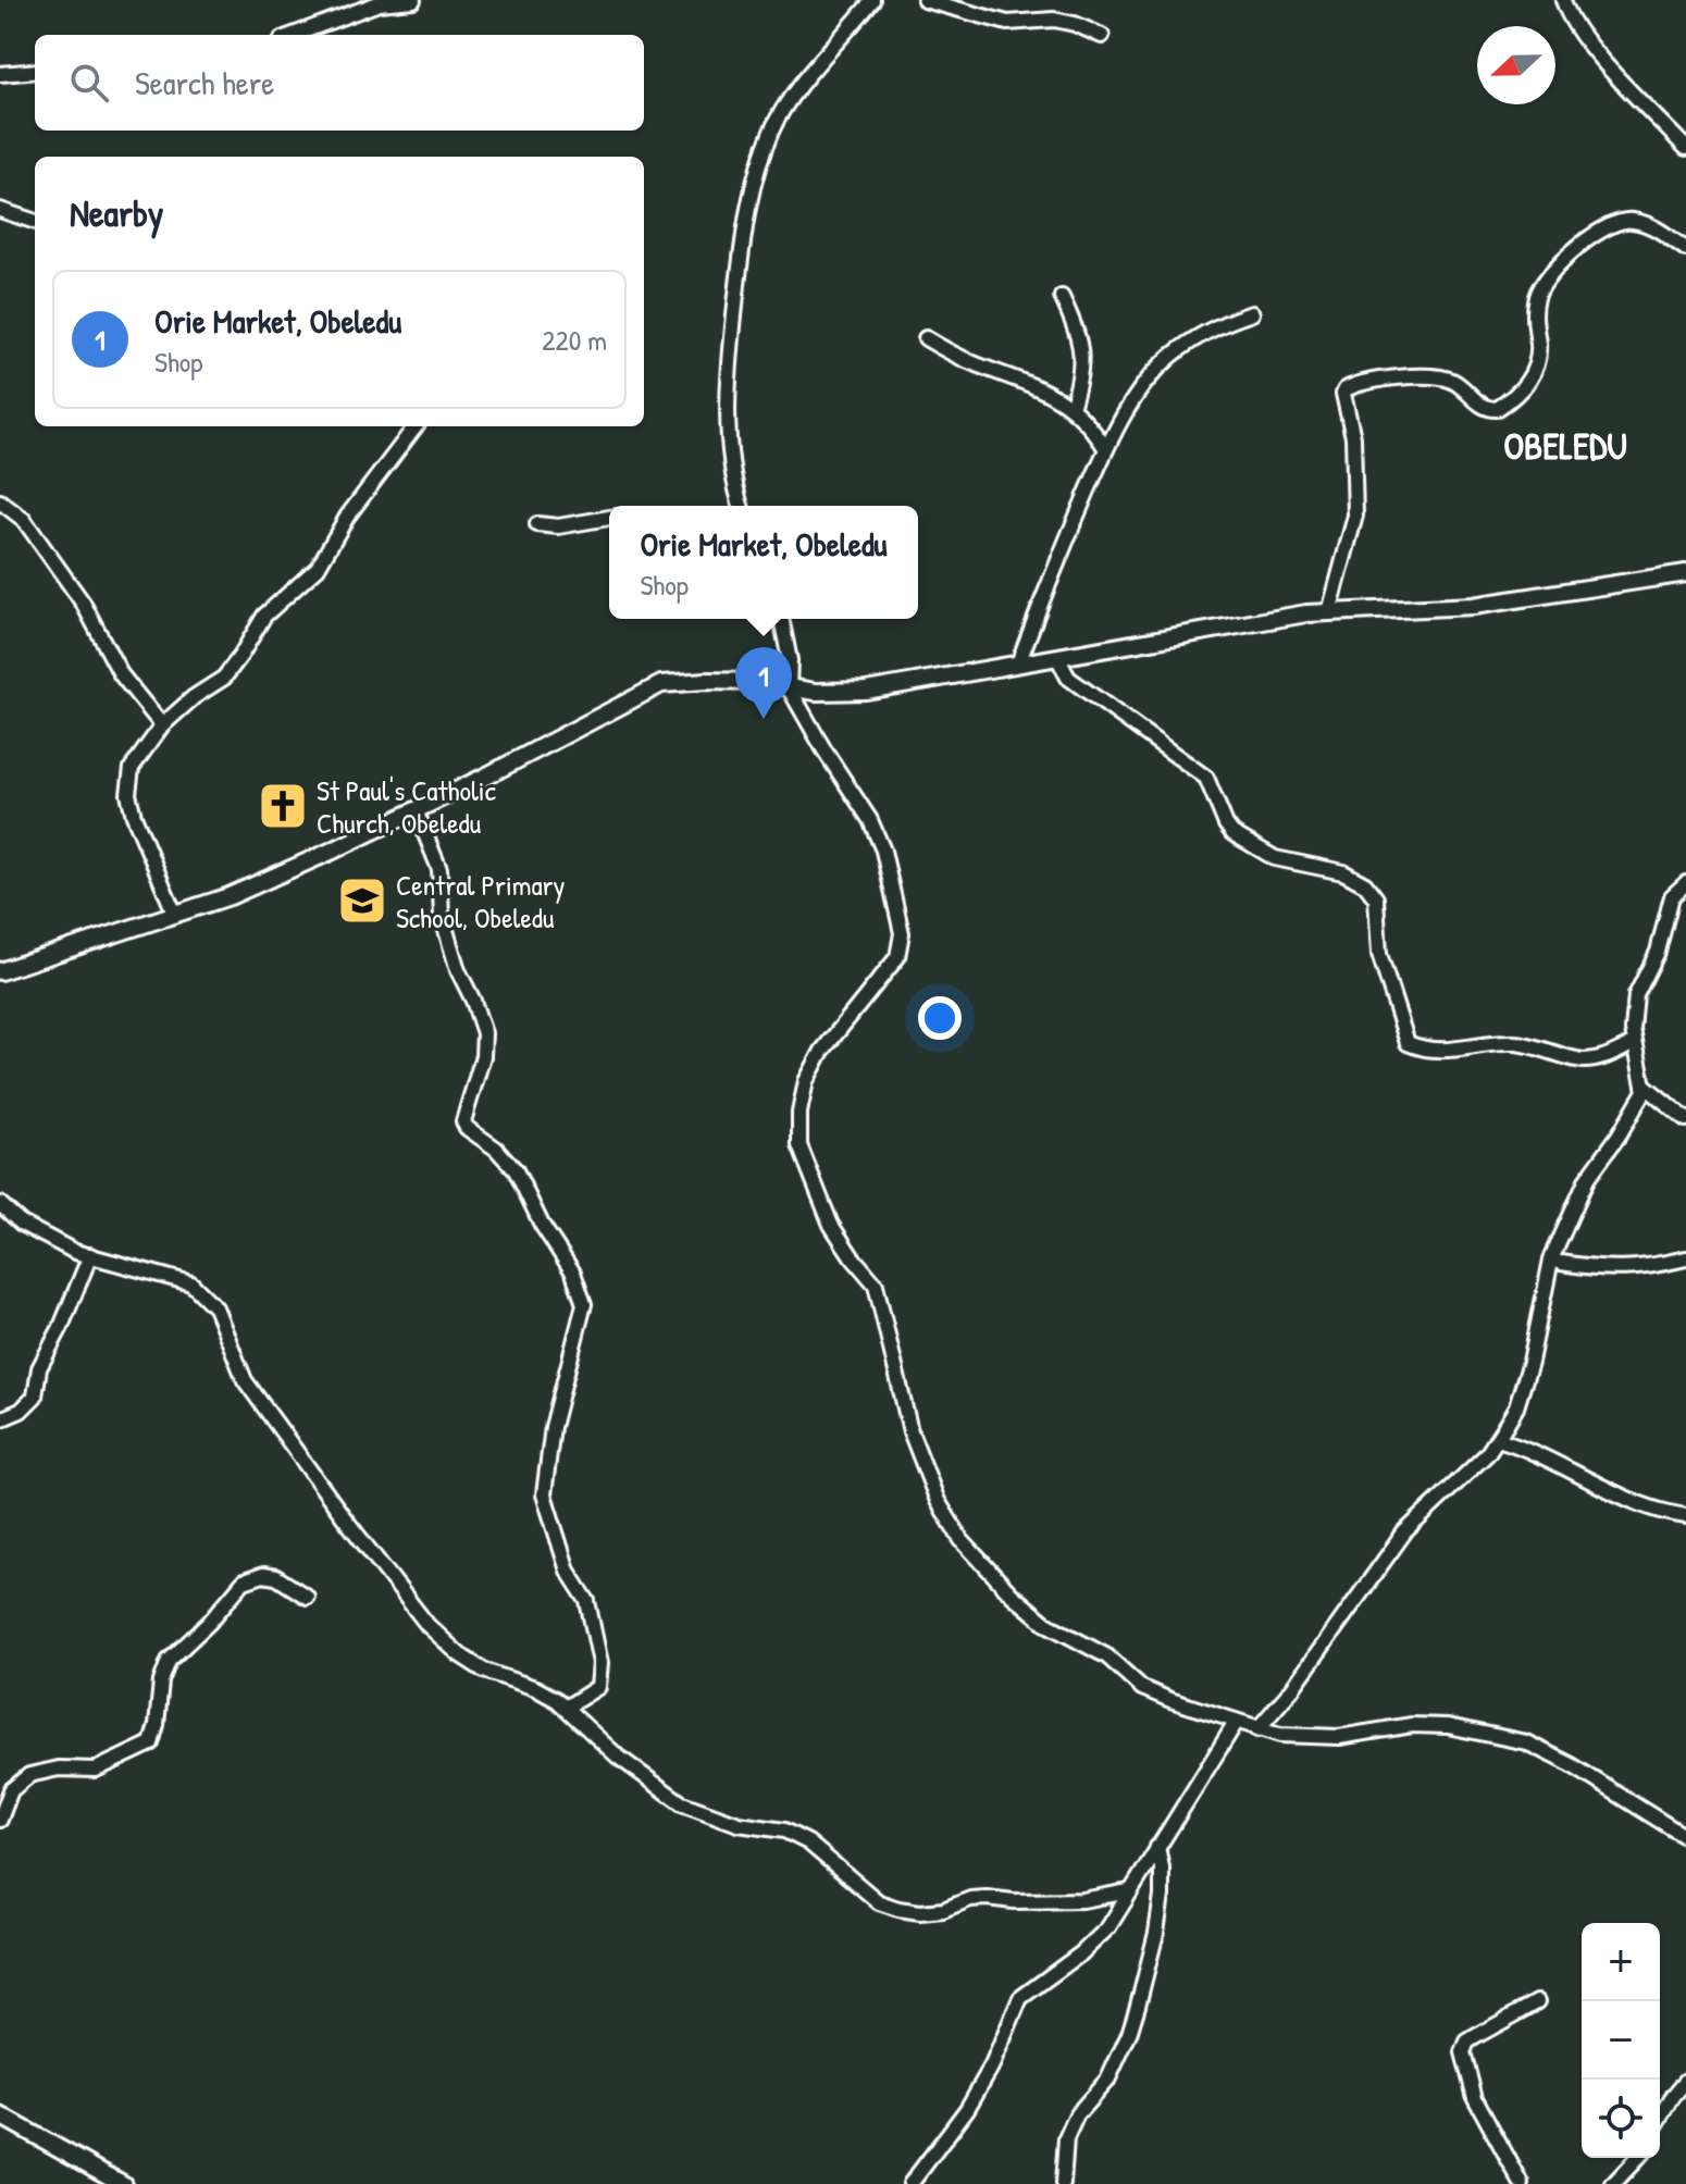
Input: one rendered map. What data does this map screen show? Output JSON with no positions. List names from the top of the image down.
{
  "districts": ["OBELEDU"],
  "places": {
    "church": ["St Paul's Catholic Church, Obeledu"],
    "school or university": ["Central Primary School, Obeledu"]
  },
  "north": "left",
  "page": {
    "search": "Search here",
    "heading": "Nearby",
    "list": [
      {
        "mark": "1",
        "name": "Orie Market, Obeledu",
        "note": "Shop",
        "value": "220 m"
      }
    ],
    "popup": ["Orie Market, Obeledu", "Shop"],
    "pins": "1",
    "map_buttons": ["+", "−"]
  }
}
